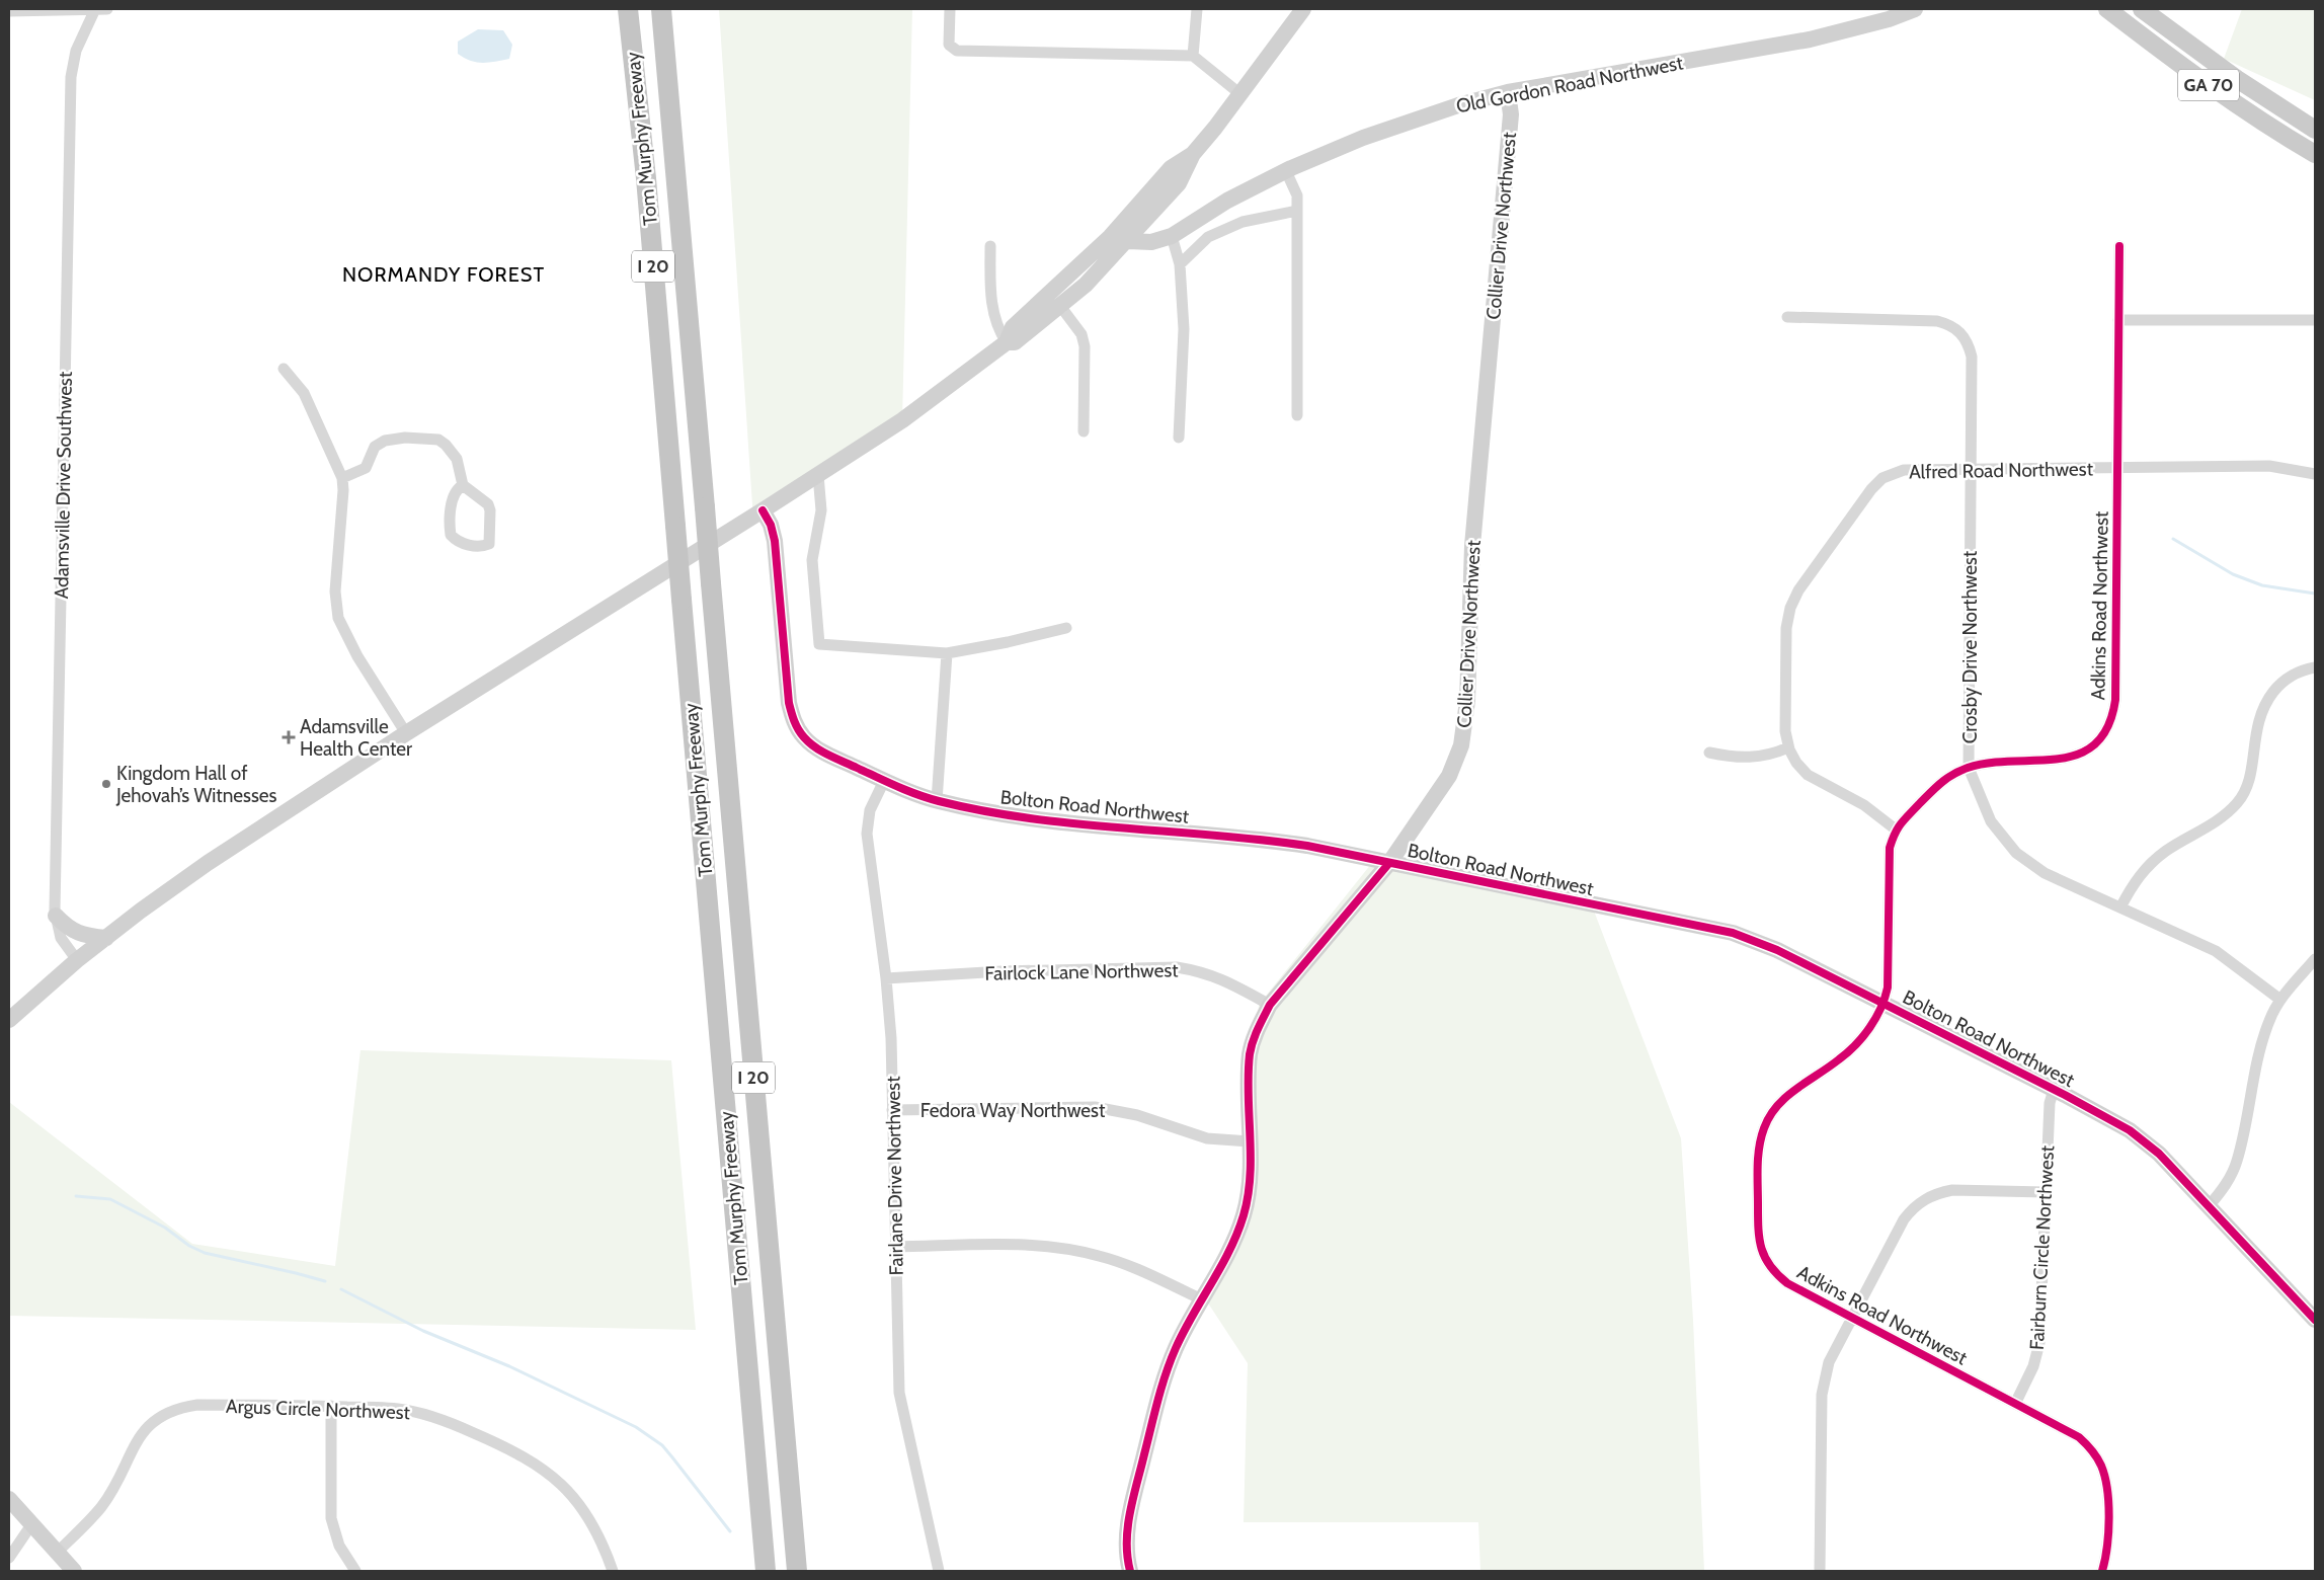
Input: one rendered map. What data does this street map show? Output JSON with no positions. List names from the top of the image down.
{
  "streets": {
    "highway": ["Tom Murphy Freeway", "I 20"],
    "main road": [
      "Old Gordon Road Northwest",
      "GA 70",
      "Collier Drive Northwest",
      "Bolton Road Northwest"
    ],
    "street": [
      "Alfred Road Northwest",
      "Adamsville Drive Southwest",
      "Adkins Road Northwest",
      "Crosby Drive Northwest",
      "Fairlock Lane Northwest",
      "Fedora Way Northwest",
      "Fairlane Drive Northwest",
      "Fairburn Circle Northwest",
      "Argus Circle Northwest"
    ]
  },
  "crossings": [
    ["Old Gordon Road Northwest", "Collier Drive Northwest"],
    ["Collier Drive Northwest", "Bolton Road Northwest"],
    ["Collier Drive Northwest", "Fairlock Lane Northwest"],
    ["Collier Drive Northwest", "Fedora Way Northwest"],
    ["Alfred Road Northwest", "Adkins Road Northwest"],
    ["Alfred Road Northwest", "Crosby Drive Northwest"],
    ["Adkins Road Northwest", "Crosby Drive Northwest"],
    ["Adkins Road Northwest", "Bolton Road Northwest"],
    ["Adkins Road Northwest", "Fairburn Circle Northwest"],
    ["Bolton Road Northwest", "Fairlane Drive Northwest"],
    ["Bolton Road Northwest", "Fairburn Circle Northwest"],
    ["Fairlock Lane Northwest", "Fairlane Drive Northwest"],
    ["Fedora Way Northwest", "Fairlane Drive Northwest"]
  ],
  "districts": ["NORMANDY FOREST"],
  "places": {
    "health": ["Adamsville Health Center"],
    "other": ["Kingdom Hall of Jehovah’s Witnesses"]
  }
}
